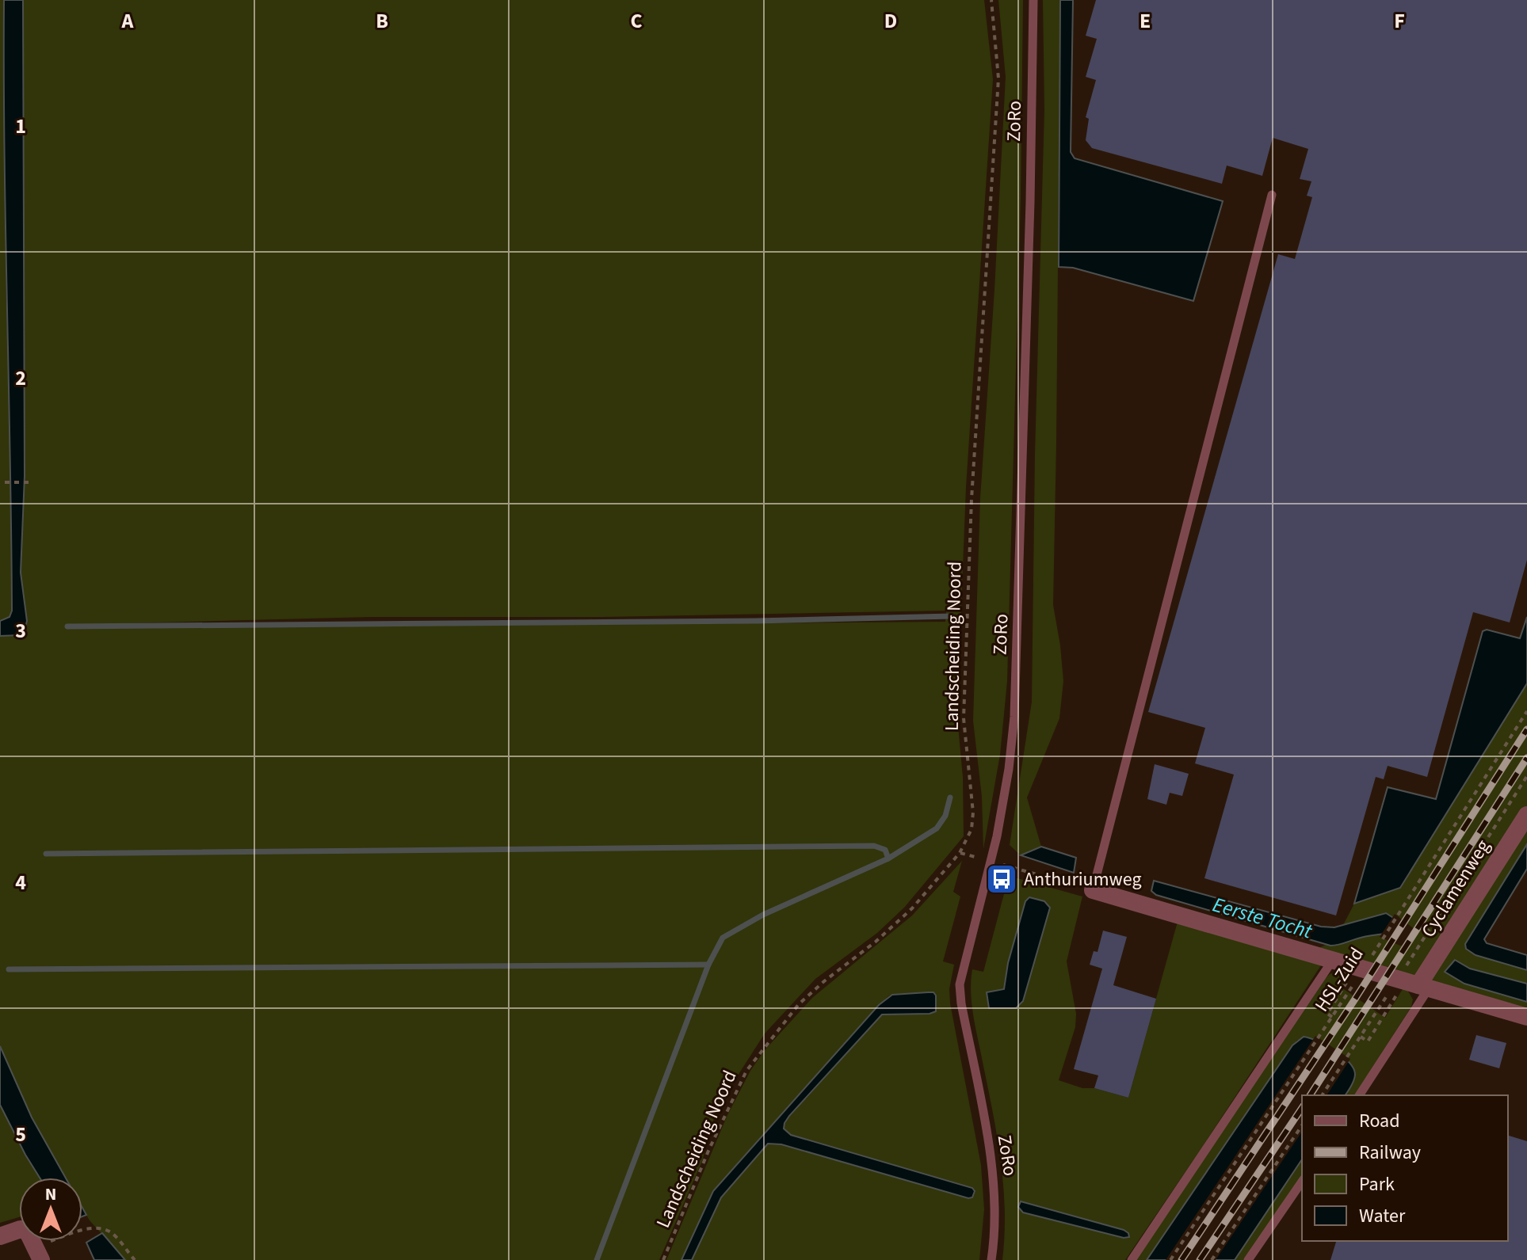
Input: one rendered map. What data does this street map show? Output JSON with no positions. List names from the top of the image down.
{
  "streets": {
    "street": ["Cyclamenweg"],
    "lane": ["ZoRo"],
    "path": ["Landscheiding Noord", "HSL-Zuid"]
  },
  "water": ["Eerste Tocht"],
  "places": {
    "bus stop": ["Anthuriumweg"]
  },
  "legend": [
    "Road",
    "Railway",
    "Park",
    "Water"
  ],
  "north": "top",
  "grid": {
    "columns": [
      "A",
      "B",
      "C",
      "D",
      "E",
      "F"
    ],
    "rows": [
      "1",
      "2",
      "3",
      "4",
      "5"
    ]
  }
}
